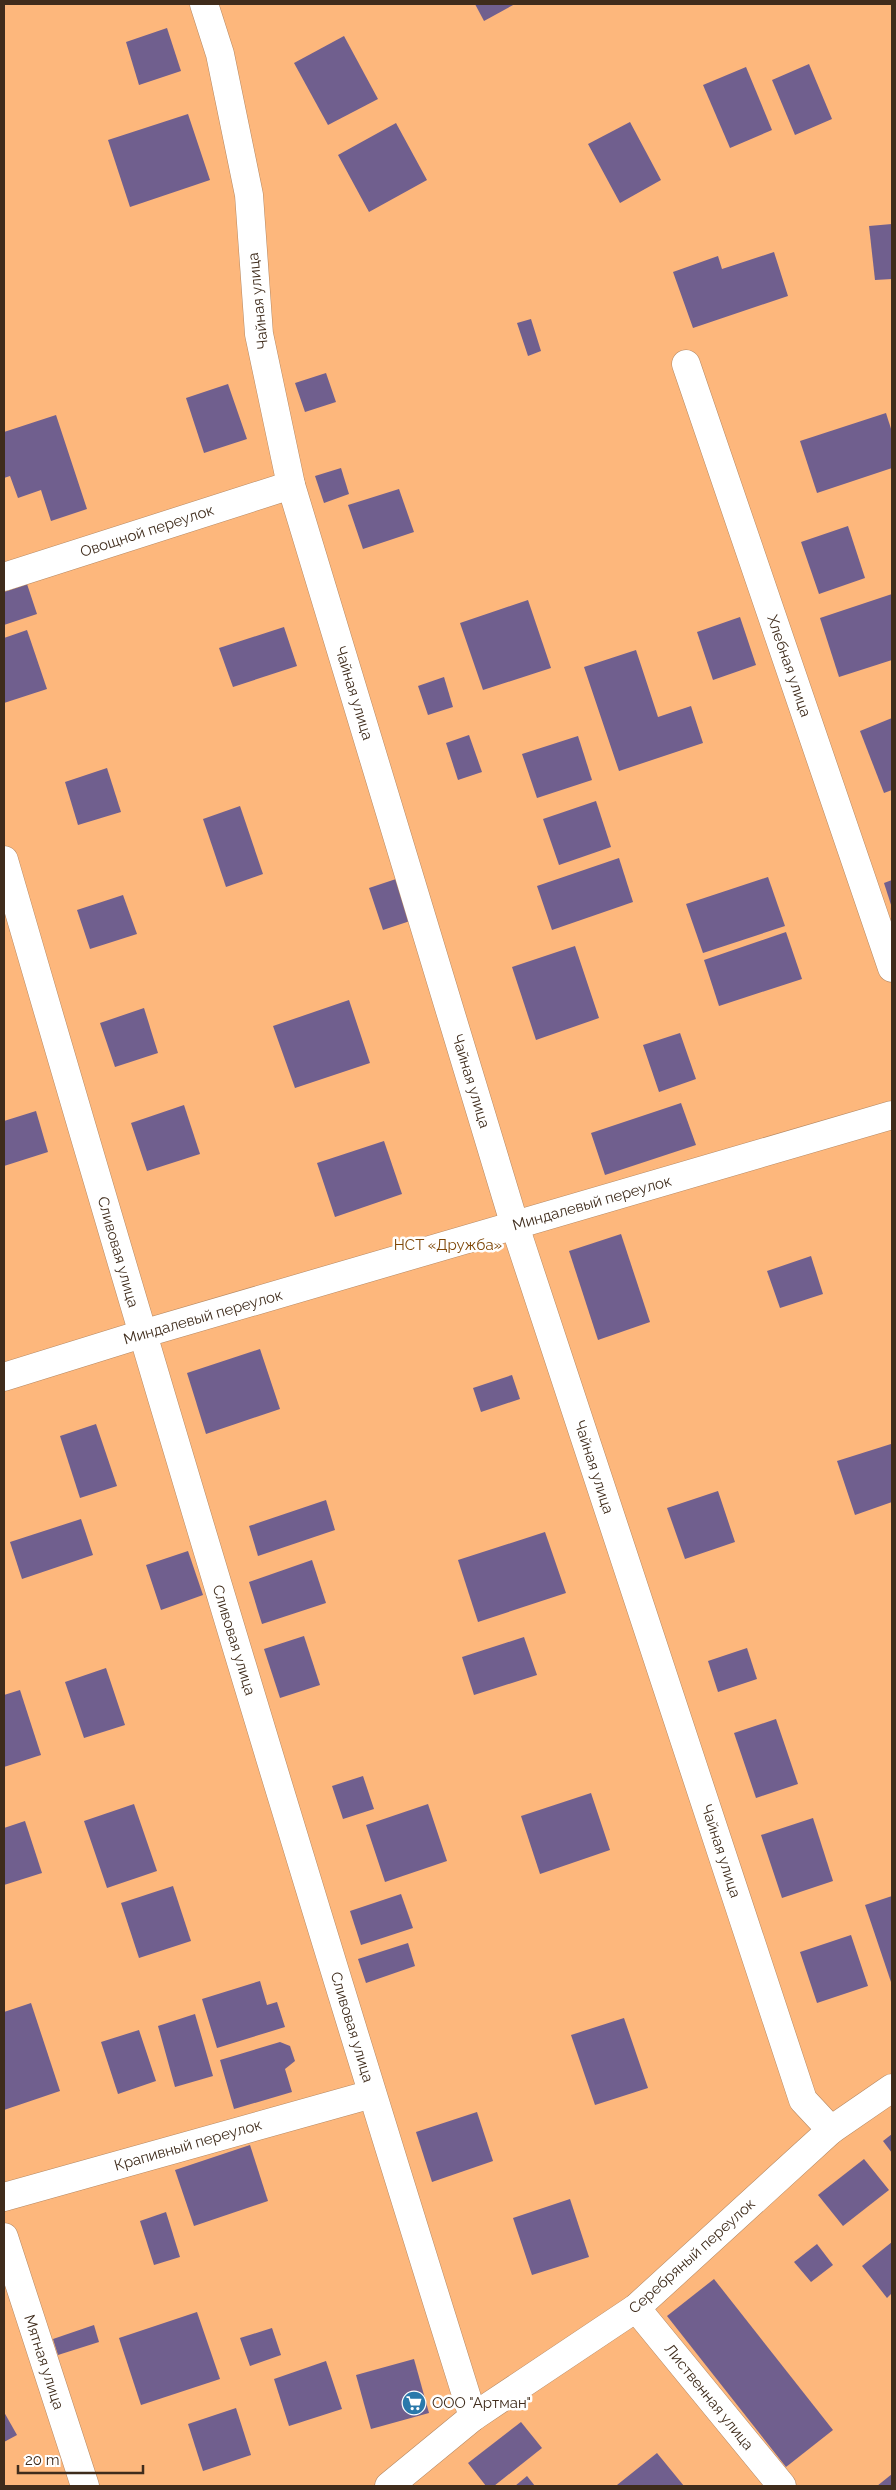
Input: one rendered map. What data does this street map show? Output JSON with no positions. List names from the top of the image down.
{
  "streets": {
    "street": [
      "Чайная улица",
      "Овощной переулок",
      "Хлебная улица",
      "Миндалевый переулок",
      "Сливовая улица",
      "Крапивный переулок",
      "Серебряный переулок",
      "Мятная улица",
      "Лиственная улица"
    ]
  },
  "crossings": [
    ["Чайная улица", "Овощной переулок"],
    ["Чайная улица", "Миндалевый переулок"],
    ["Чайная улица", "Серебряный переулок"],
    ["Миндалевый переулок", "Сливовая улица"],
    ["Сливовая улица", "Крапивный переулок"],
    ["Сливовая улица", "Серебряный переулок"],
    ["Серебряный переулок", "Лиственная улица"]
  ],
  "parks": ["НСТ «Дружба»"],
  "places": {
    "supermarket": ["ООО \"Артман\""]
  },
  "scale_bar": "20 m"
}
